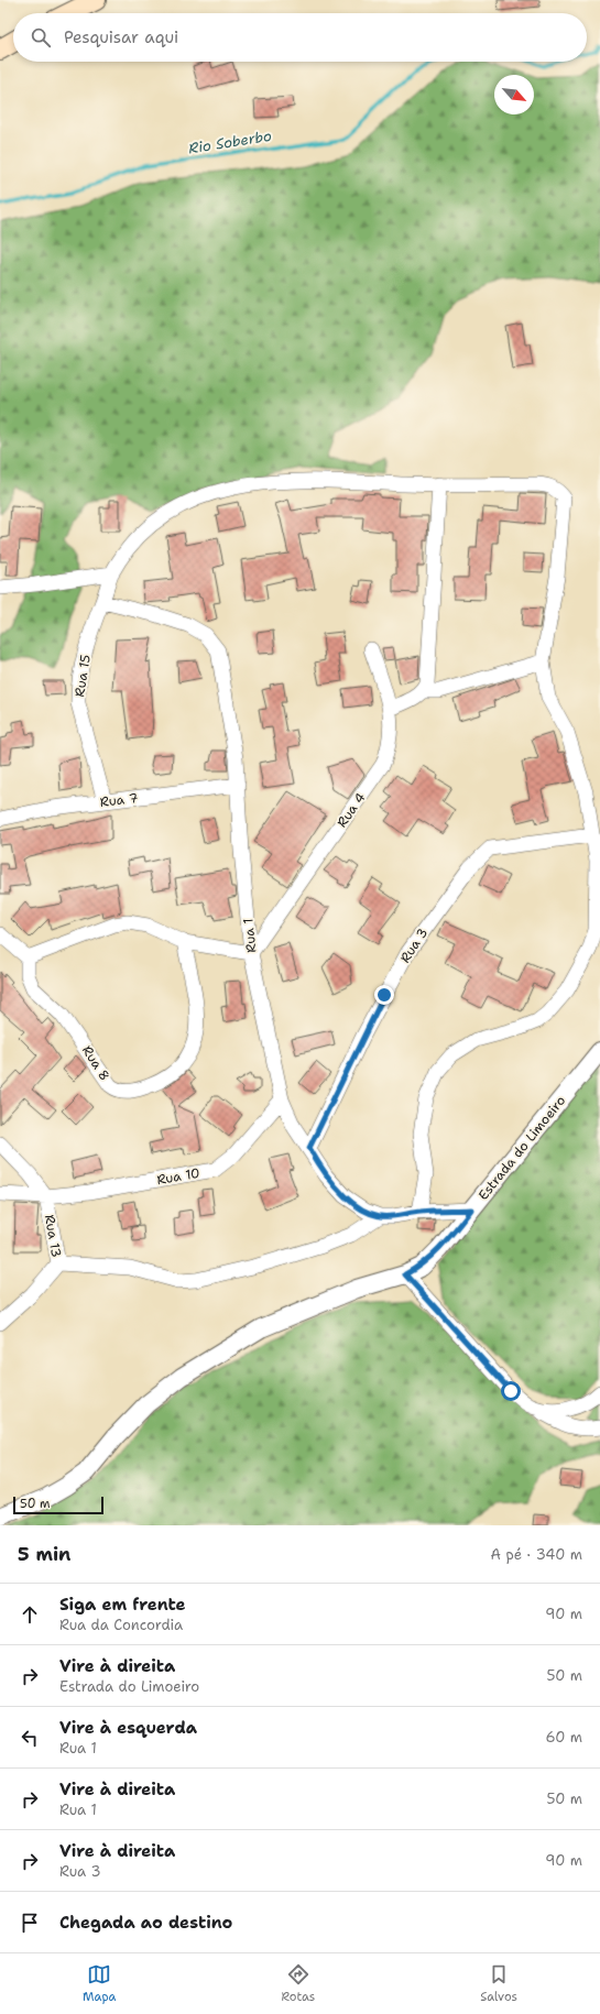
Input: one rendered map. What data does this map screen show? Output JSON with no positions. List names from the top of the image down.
{
  "streets": {
    "street": [
      "Rua 15",
      "Rua 7",
      "Rua 4",
      "Rua 1",
      "Rua 3",
      "Rua 8",
      "Estrada do Limoeiro",
      "Rua 10",
      "Rua 13"
    ]
  },
  "crossings": [
    ["Rua 15", "Rua 7"],
    ["Rua 15", "Rua 1"],
    ["Rua 7", "Rua 1"],
    ["Rua 4", "Rua 1"],
    ["Rua 1", "Rua 3"],
    ["Rua 1", "Estrada do Limoeiro"],
    ["Rua 1", "Rua 10"],
    ["Rua 10", "Rua 13"]
  ],
  "water": ["Rio Soberbo"],
  "scale_bar": "50 m",
  "north": "bottom right",
  "page": {
    "search": "Pesquisar aqui",
    "scale": "50 m",
    "heading": ["5 min", "A pé · 340 m"],
    "list": [
      ["Siga em frente", "Rua da Concordia", "90 m"],
      ["Vire à direita", "Estrada do Limoeiro", "50 m"],
      ["Vire à esquerda", "Rua 1", "60 m"],
      ["Vire à direita", "Rua 1", "50 m"],
      ["Vire à direita", "Rua 3", "90 m"],
      "Chegada ao destino"
    ],
    "nav": ["Mapa", "Rotas", "Salvos"]
  }
}
